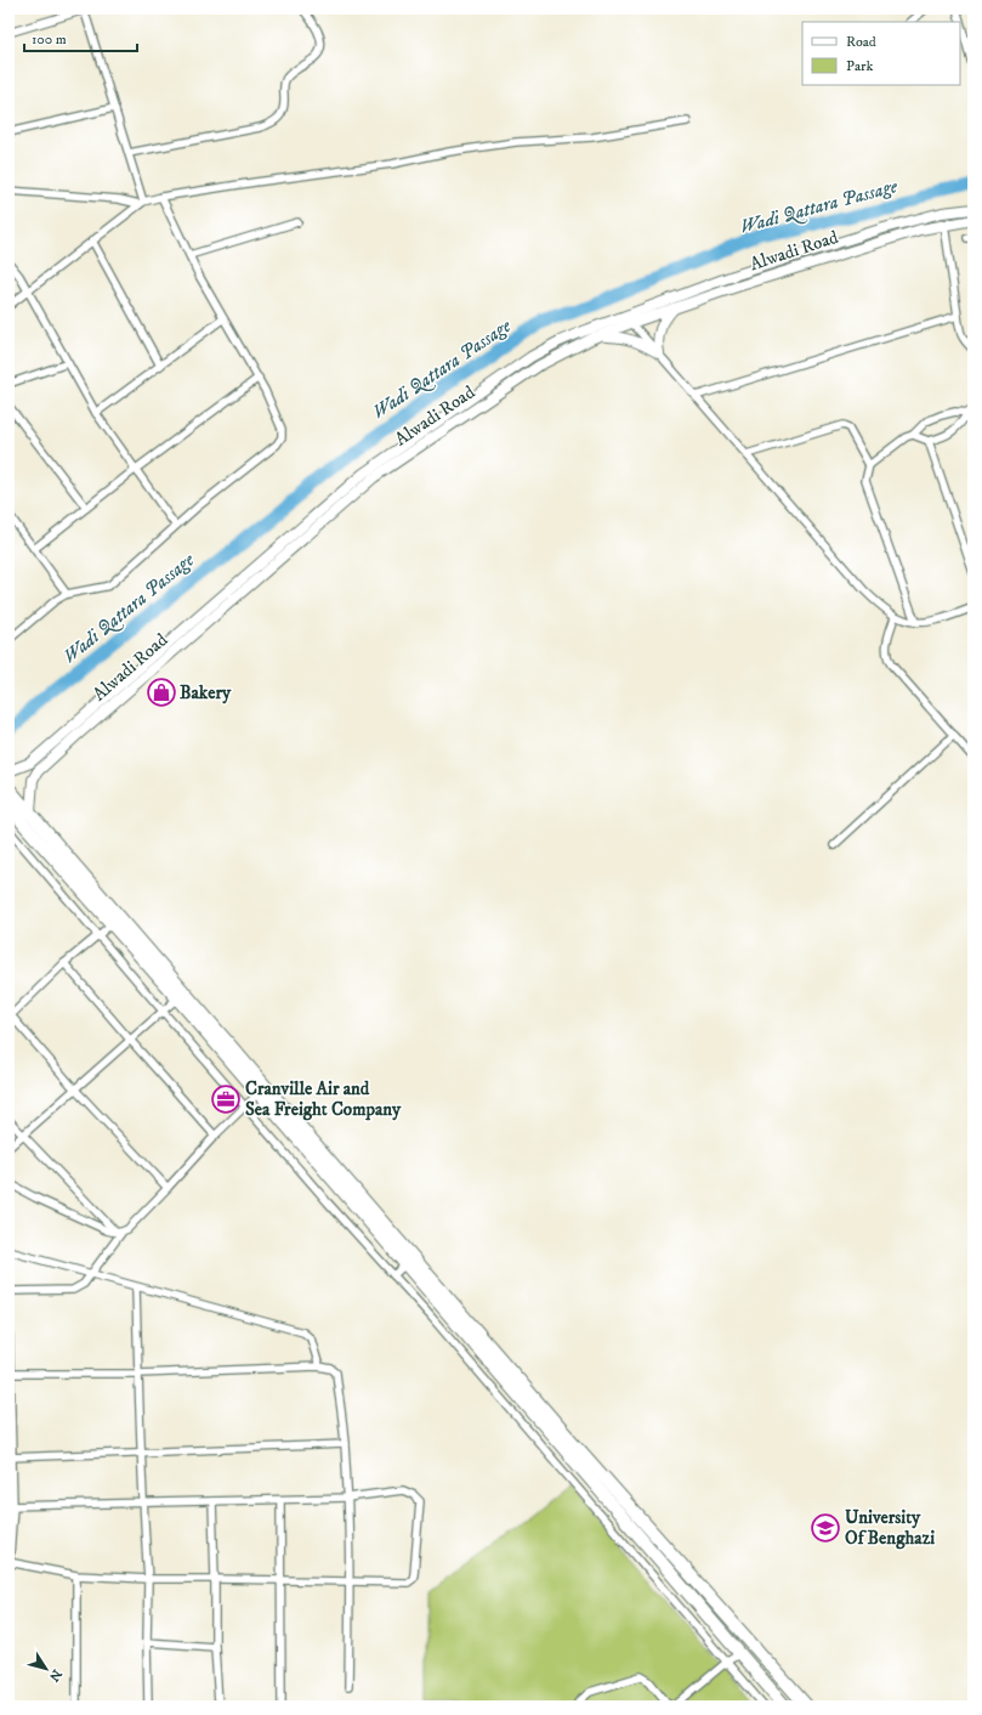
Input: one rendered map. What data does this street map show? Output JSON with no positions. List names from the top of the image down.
{
  "streets": {
    "main road": ["Alwadi Road"]
  },
  "water": ["Wadi Qattara Passage"],
  "places": {
    "shop": ["Bakery"],
    "office": ["Cranville Air and Sea Freight Company"],
    "school or university": ["University Of Benghazi"]
  },
  "legend": ["Road", "Park"],
  "scale_bar": "100 m",
  "north": "bottom right"
}
